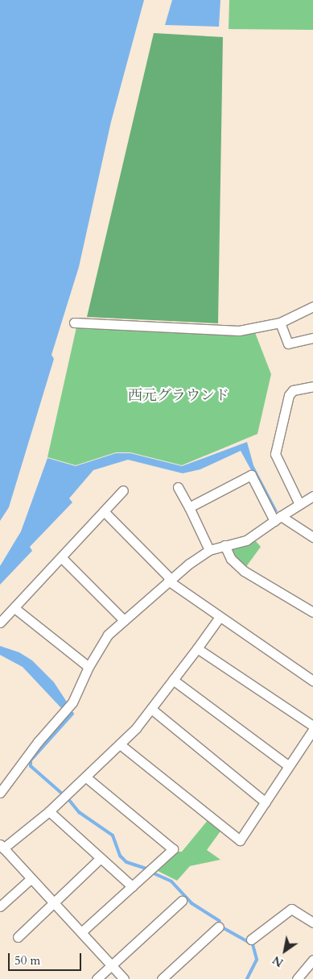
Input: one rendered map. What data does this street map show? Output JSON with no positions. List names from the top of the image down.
{
  "parks": ["西元グラウンド"],
  "scale_bar": "50 m",
  "north": "bottom left"
}
